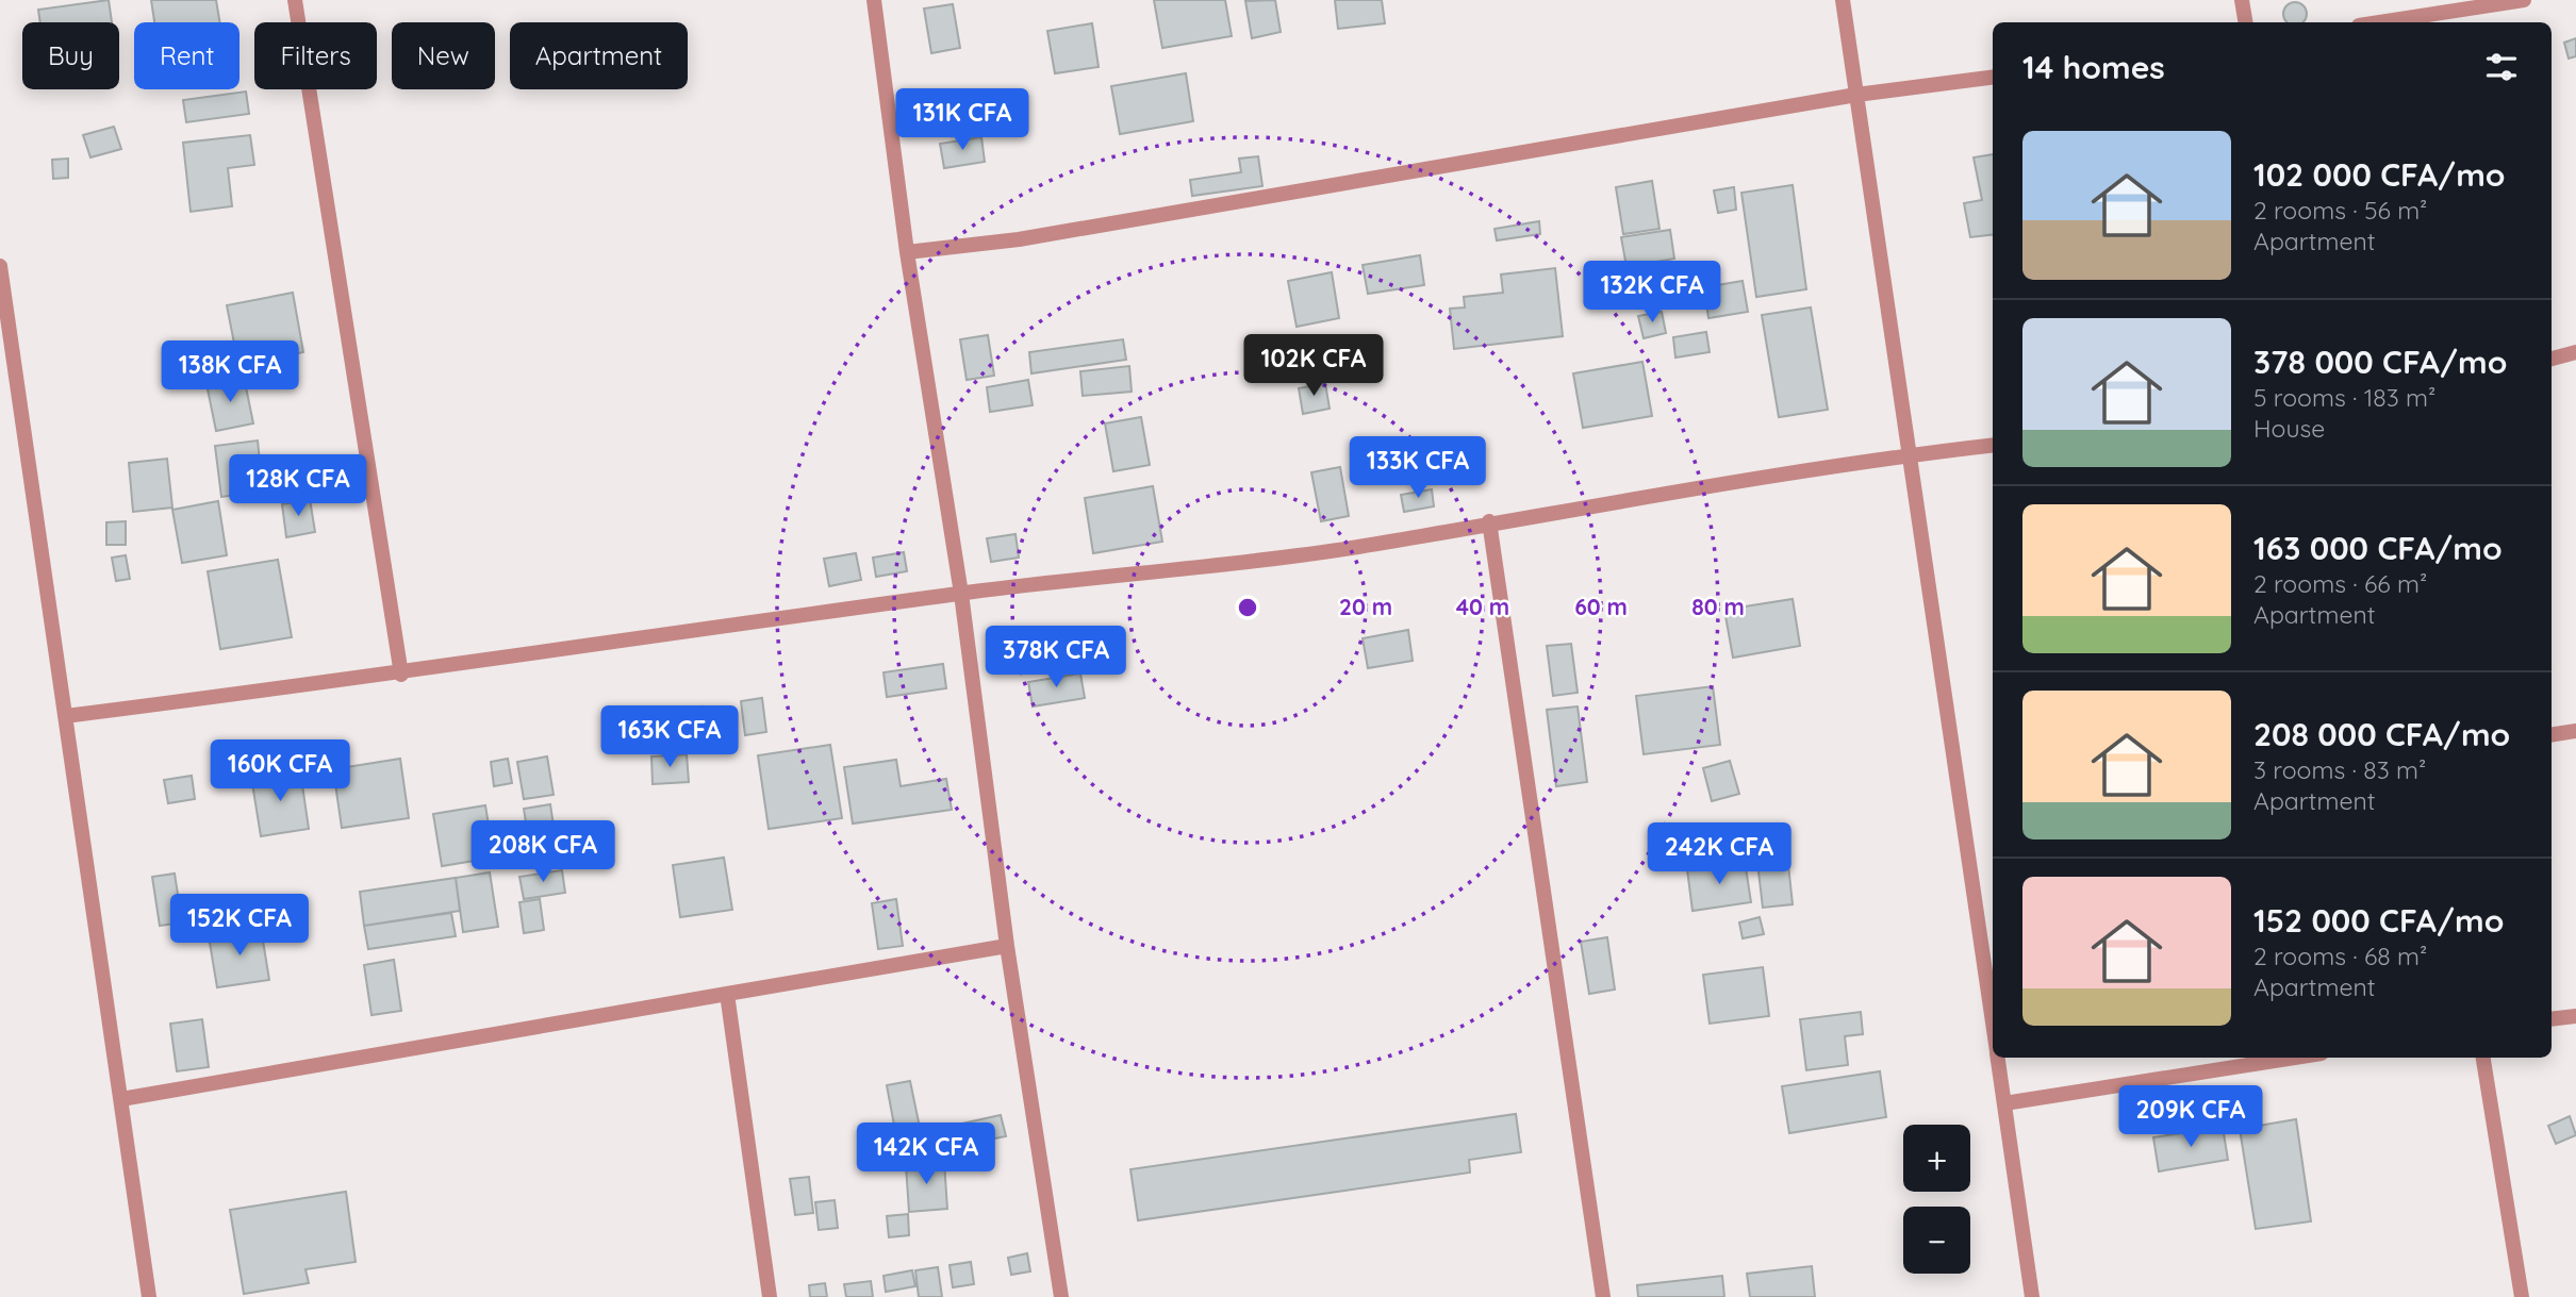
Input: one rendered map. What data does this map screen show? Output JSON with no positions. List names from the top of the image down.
{
  "page": {
    "chip": [
      "Buy",
      "Rent",
      "Filters",
      "New",
      "Apartment"
    ],
    "heading": "14 homes",
    "price": [
      "131K CFA",
      "132K CFA",
      "102K CFA",
      "138K CFA",
      "133K CFA",
      "128K CFA",
      "378K CFA",
      "163K CFA",
      "160K CFA",
      "208K CFA",
      "242K CFA",
      "152K CFA",
      "209K CFA",
      "142K CFA"
    ],
    "list": [
      {
        "name": "102 000 CFA/mo",
        "note": "2 rooms · 56 m² · Apartment"
      },
      {
        "name": "378 000 CFA/mo",
        "note": "5 rooms · 183 m² · House"
      },
      {
        "name": "163 000 CFA/mo",
        "note": "2 rooms · 66 m² · Apartment"
      },
      {
        "name": "208 000 CFA/mo",
        "note": "3 rooms · 83 m² · Apartment"
      },
      {
        "name": "152 000 CFA/mo",
        "note": "2 rooms · 68 m² · Apartment"
      }
    ],
    "map_buttons": ["+", "−"]
  },
  "rings": [
    "20 m",
    "40 m",
    "60 m",
    "80 m"
  ]
}
